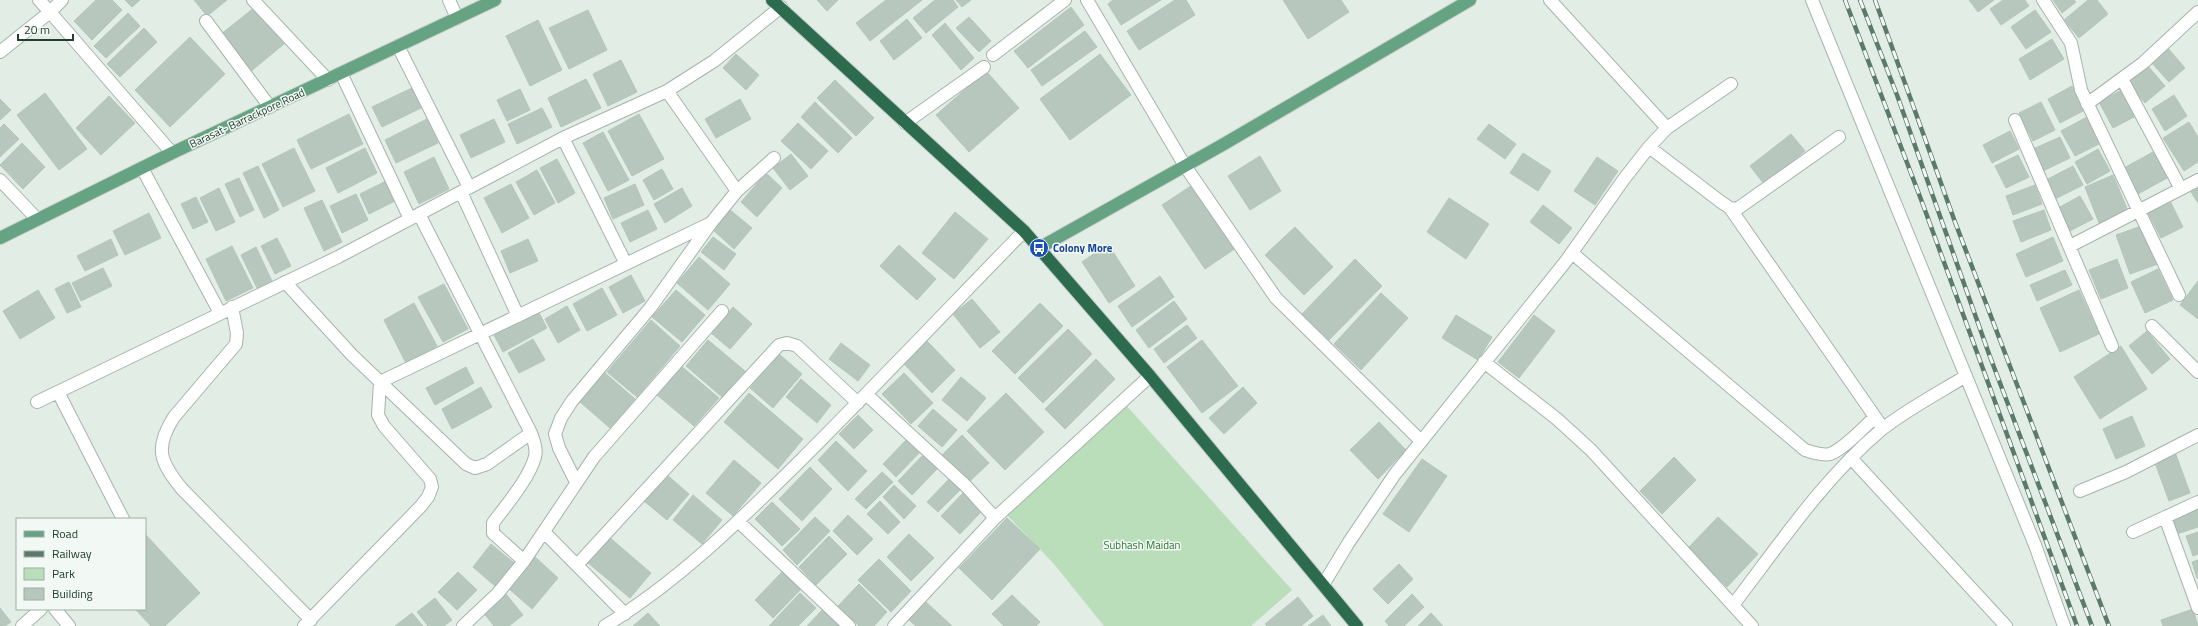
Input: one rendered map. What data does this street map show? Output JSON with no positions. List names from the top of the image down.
{
  "streets": {
    "main road": ["Barasat- Barrackpore Road"]
  },
  "parks": ["Subhash Maidan"],
  "places": {
    "bus stop": ["Colony More"]
  },
  "legend": [
    "Road",
    "Railway",
    "Park",
    "Building"
  ],
  "scale_bar": "20 m"
}
